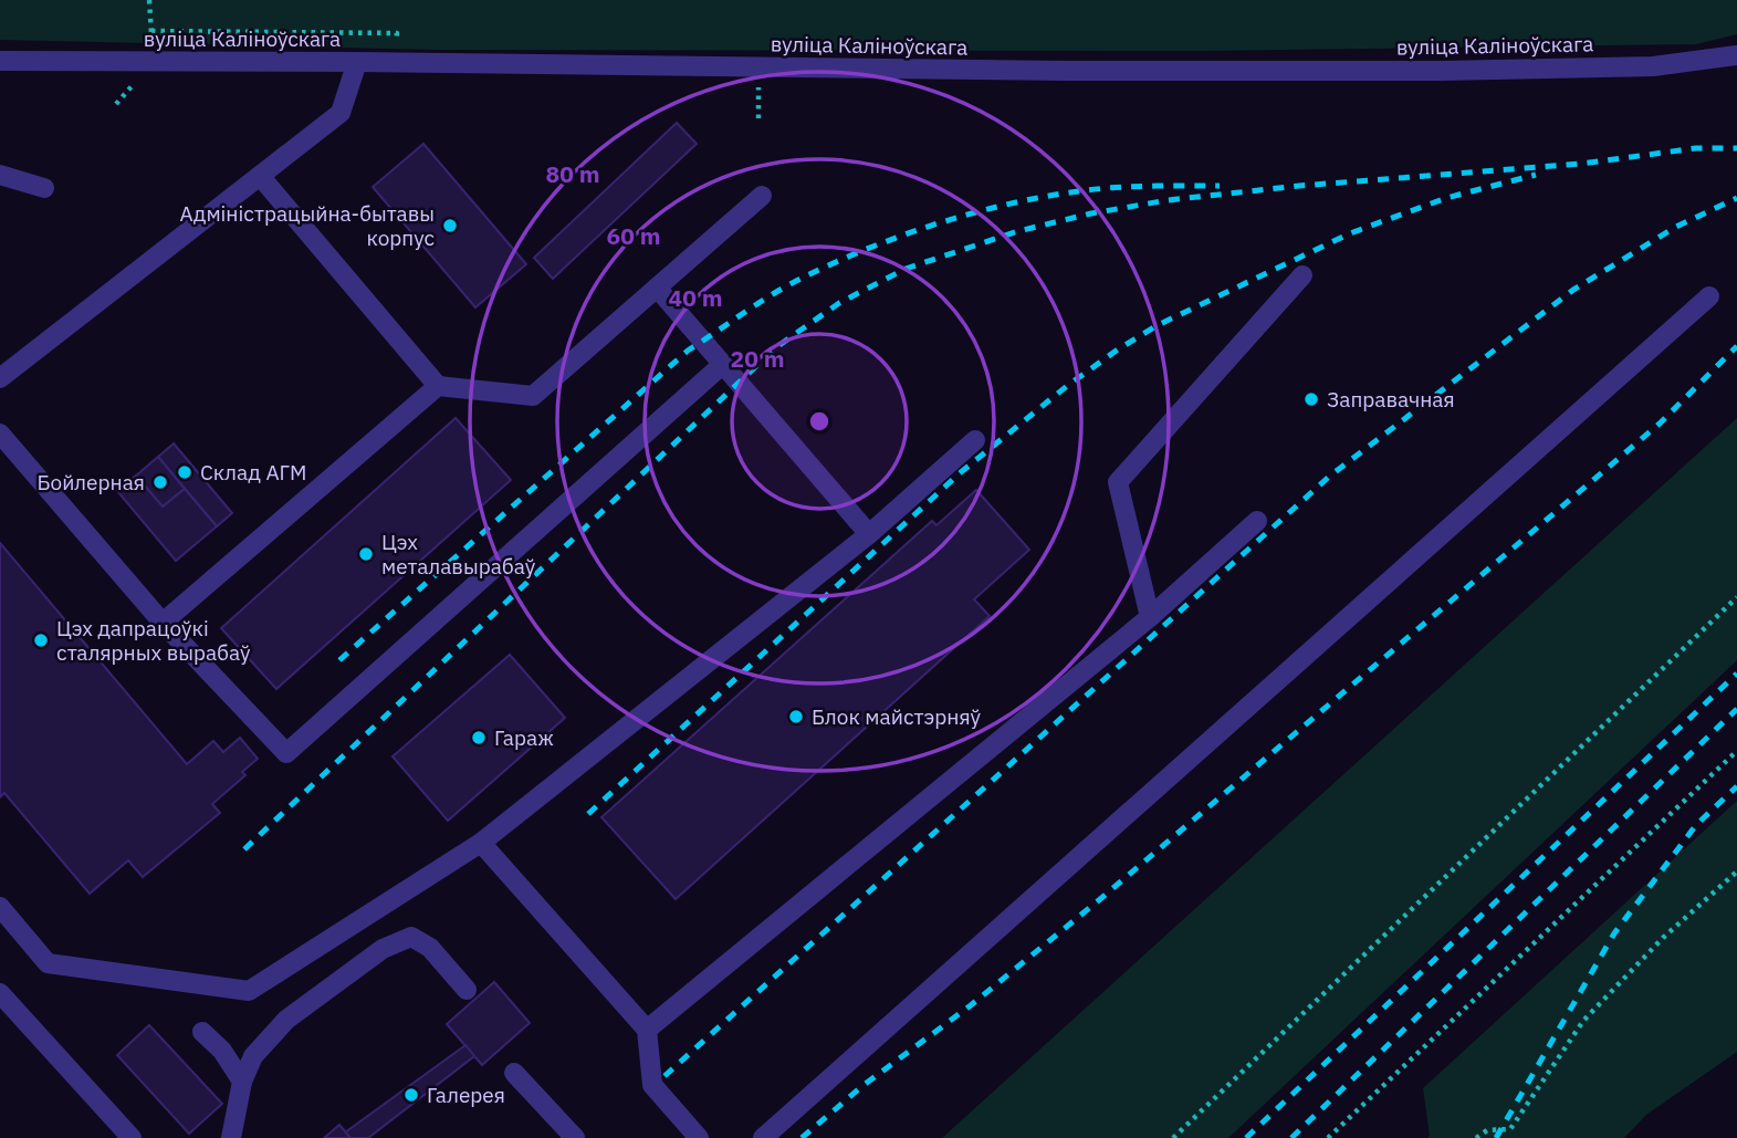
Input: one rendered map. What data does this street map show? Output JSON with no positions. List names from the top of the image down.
{
  "streets": {
    "street": ["вуліца Каліноўскага"]
  },
  "places": [
    "Адміністрацыйна-бытавы корпус",
    "Заправачная",
    "Склад АГМ",
    "Бойлерная",
    "Цэх металавырабаў",
    "Цэх дапрацоўкі сталярных вырабаў",
    "Блок майстэрняў",
    "Гараж",
    "Галерея"
  ],
  "rings": [
    "80 m",
    "60 m",
    "40 m",
    "20 m"
  ]
}
